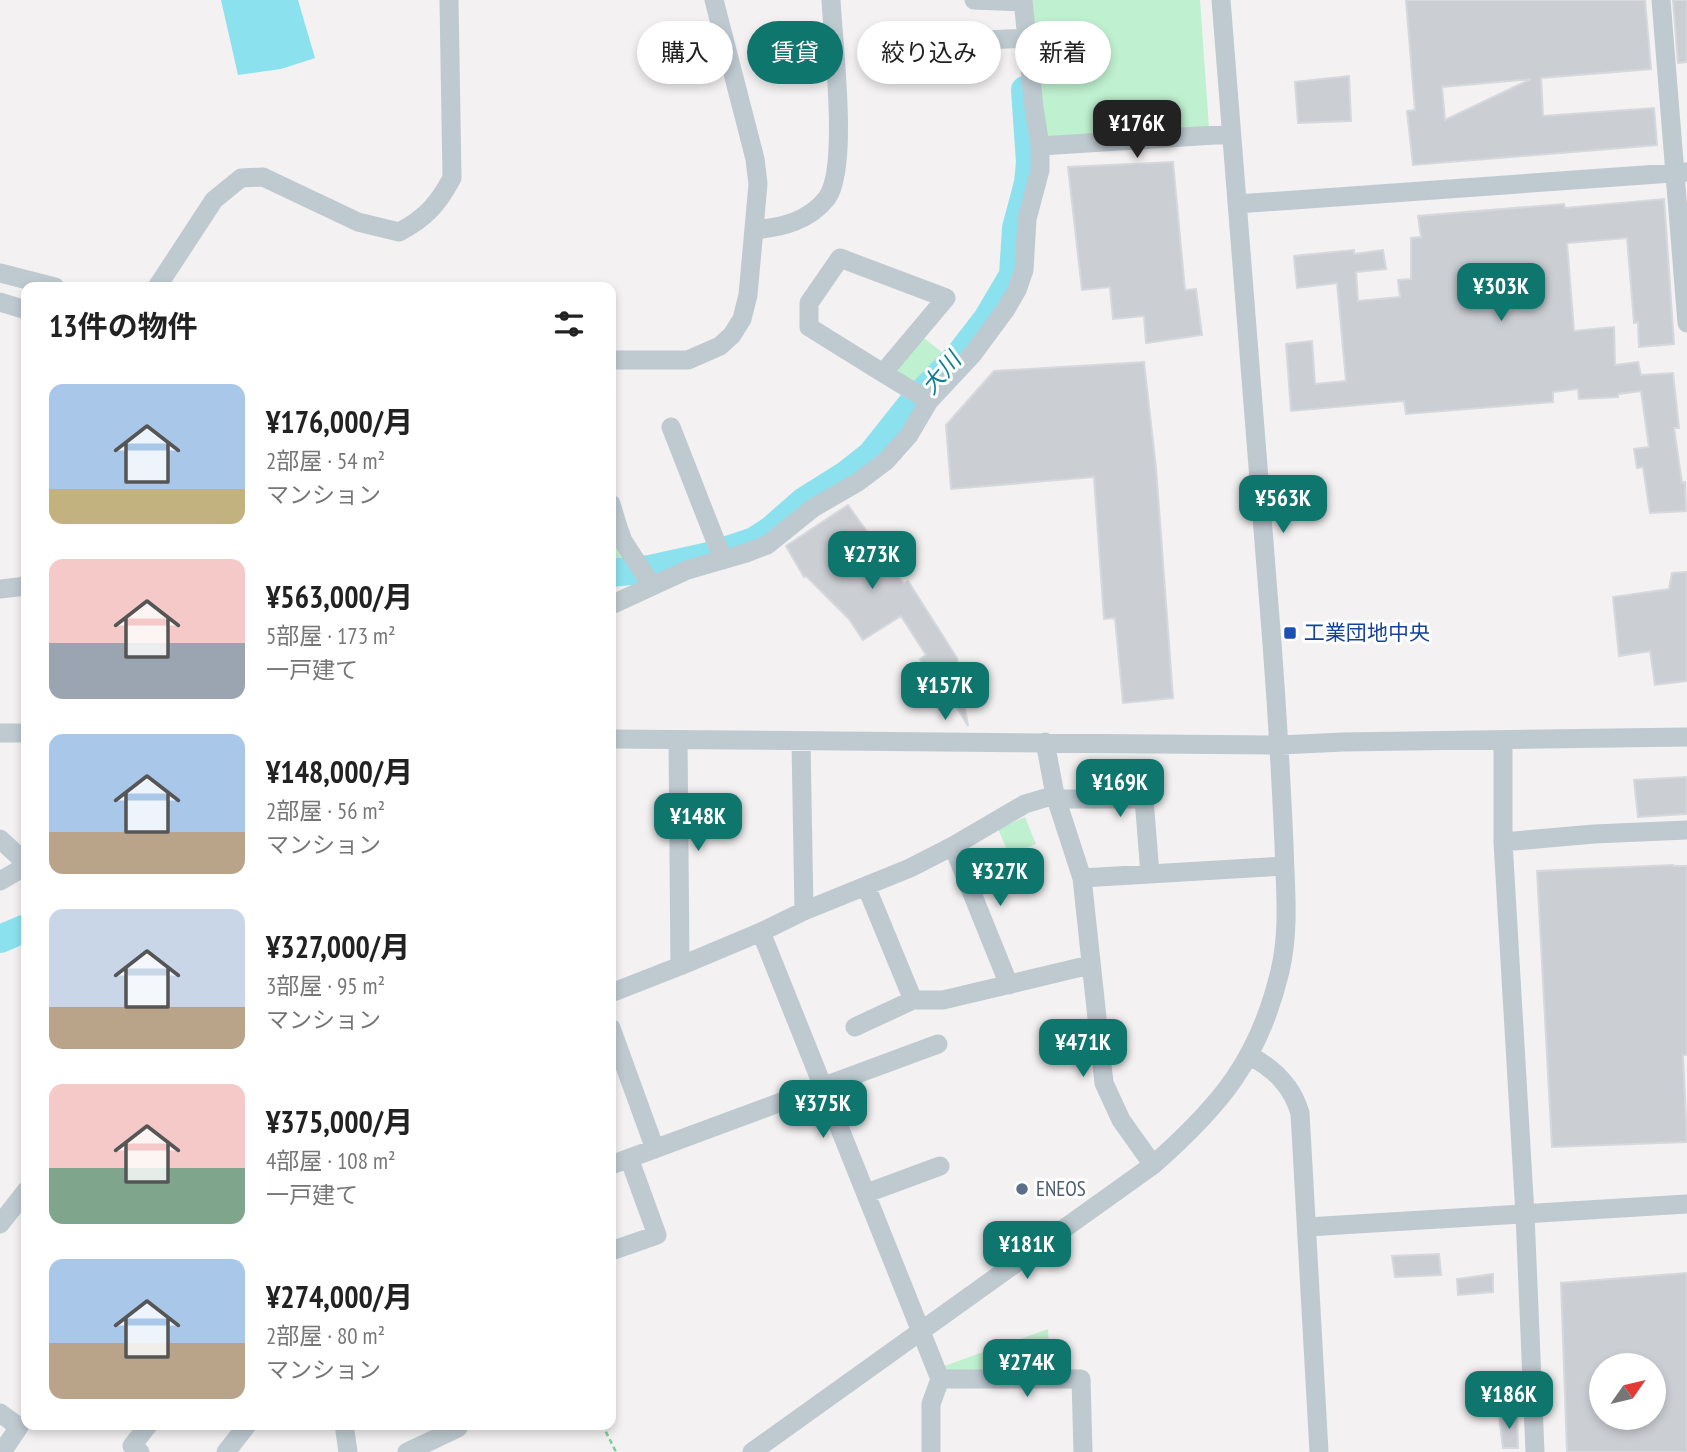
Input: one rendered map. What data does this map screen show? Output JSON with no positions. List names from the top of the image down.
{
  "water": ["大川"],
  "places": {
    "transit": ["工業団地中央"],
    "other": ["ENEOS"]
  },
  "north": "top right",
  "page": {
    "chip": [
      "購入",
      "賃貸",
      "絞り込み",
      "新着"
    ],
    "price": [
      "¥176K",
      "¥303K",
      "¥563K",
      "¥273K",
      "¥157K",
      "¥169K",
      "¥148K",
      "¥327K",
      "¥471K",
      "¥375K",
      "¥181K",
      "¥274K",
      "¥186K"
    ],
    "heading": "13件の物件",
    "list": [
      {
        "name": "¥176,000/月",
        "note": "2部屋 · 54 m² · マンション"
      },
      {
        "name": "¥563,000/月",
        "note": "5部屋 · 173 m² · 一戸建て"
      },
      {
        "name": "¥148,000/月",
        "note": "2部屋 · 56 m² · マンション"
      },
      {
        "name": "¥327,000/月",
        "note": "3部屋 · 95 m² · マンション"
      },
      {
        "name": "¥375,000/月",
        "note": "4部屋 · 108 m² · 一戸建て"
      },
      {
        "name": "¥274,000/月",
        "note": "2部屋 · 80 m² · マンション"
      }
    ]
  }
}
